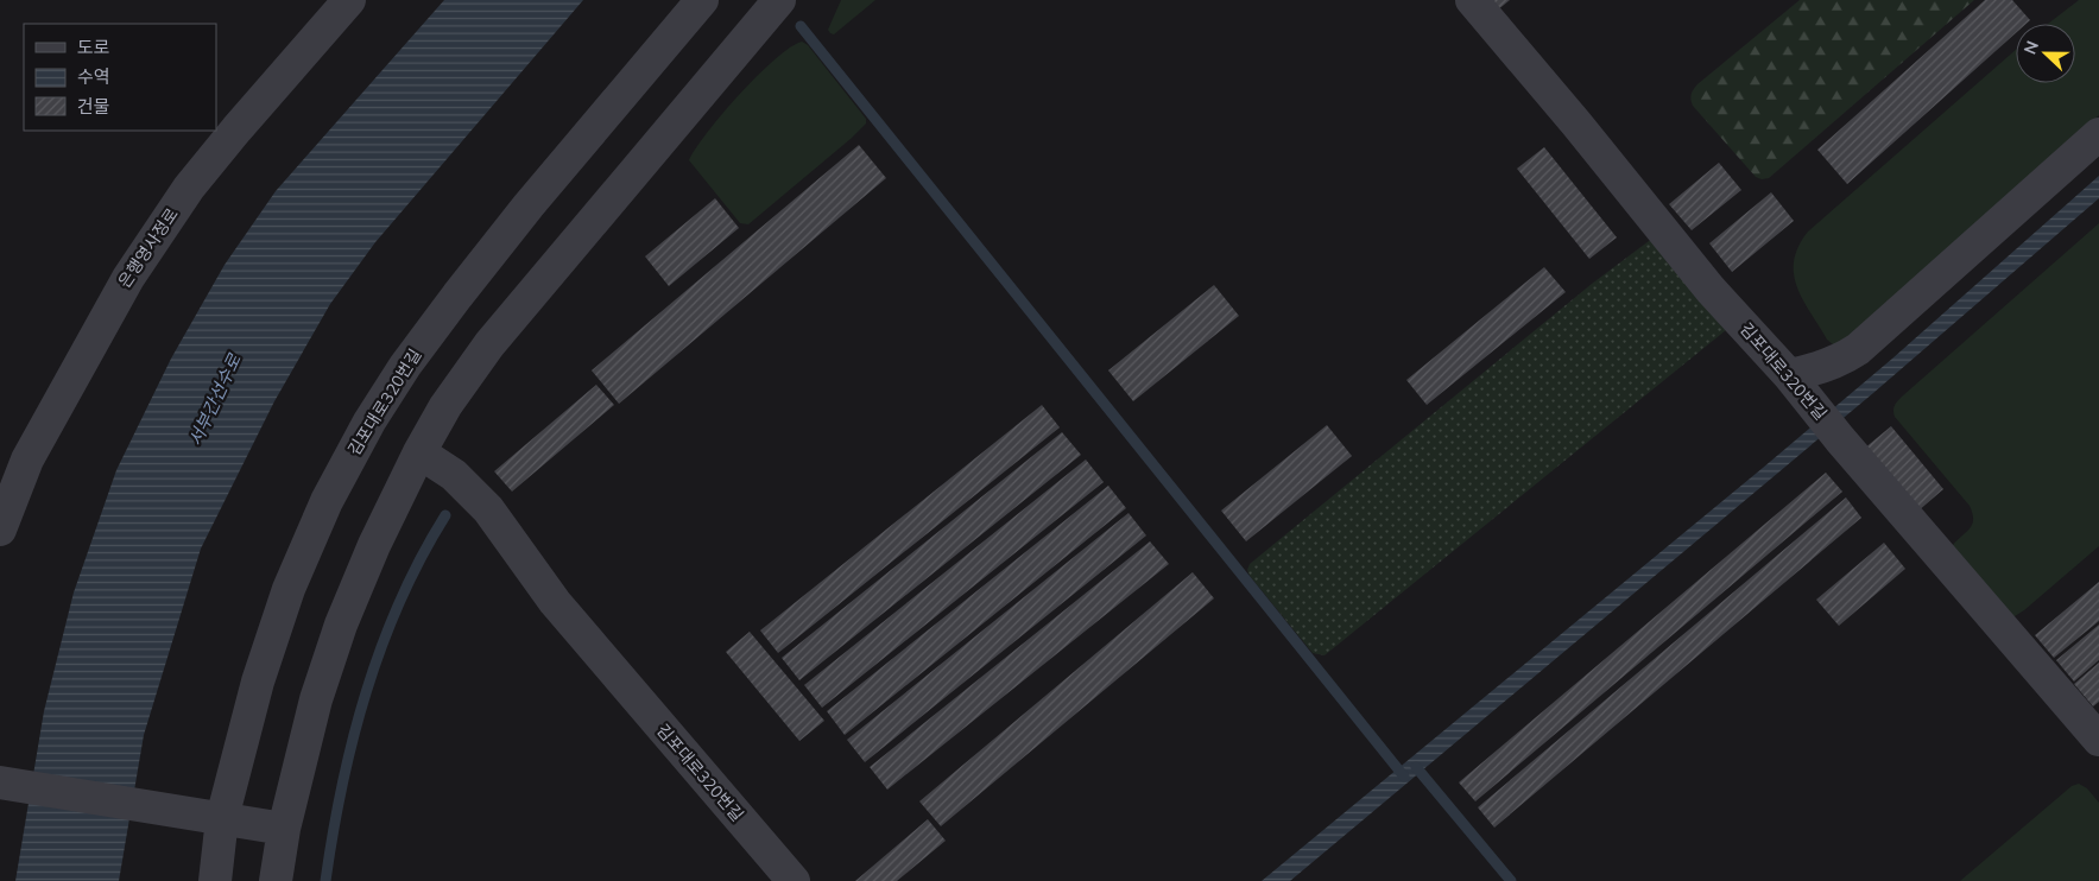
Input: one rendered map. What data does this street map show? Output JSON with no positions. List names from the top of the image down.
{
  "streets": {
    "street": ["은행영사정로", "김포대로320번길"]
  },
  "water": ["서부간선수로"],
  "legend": ["도로", "수역", "건물"],
  "north": "left"
}
